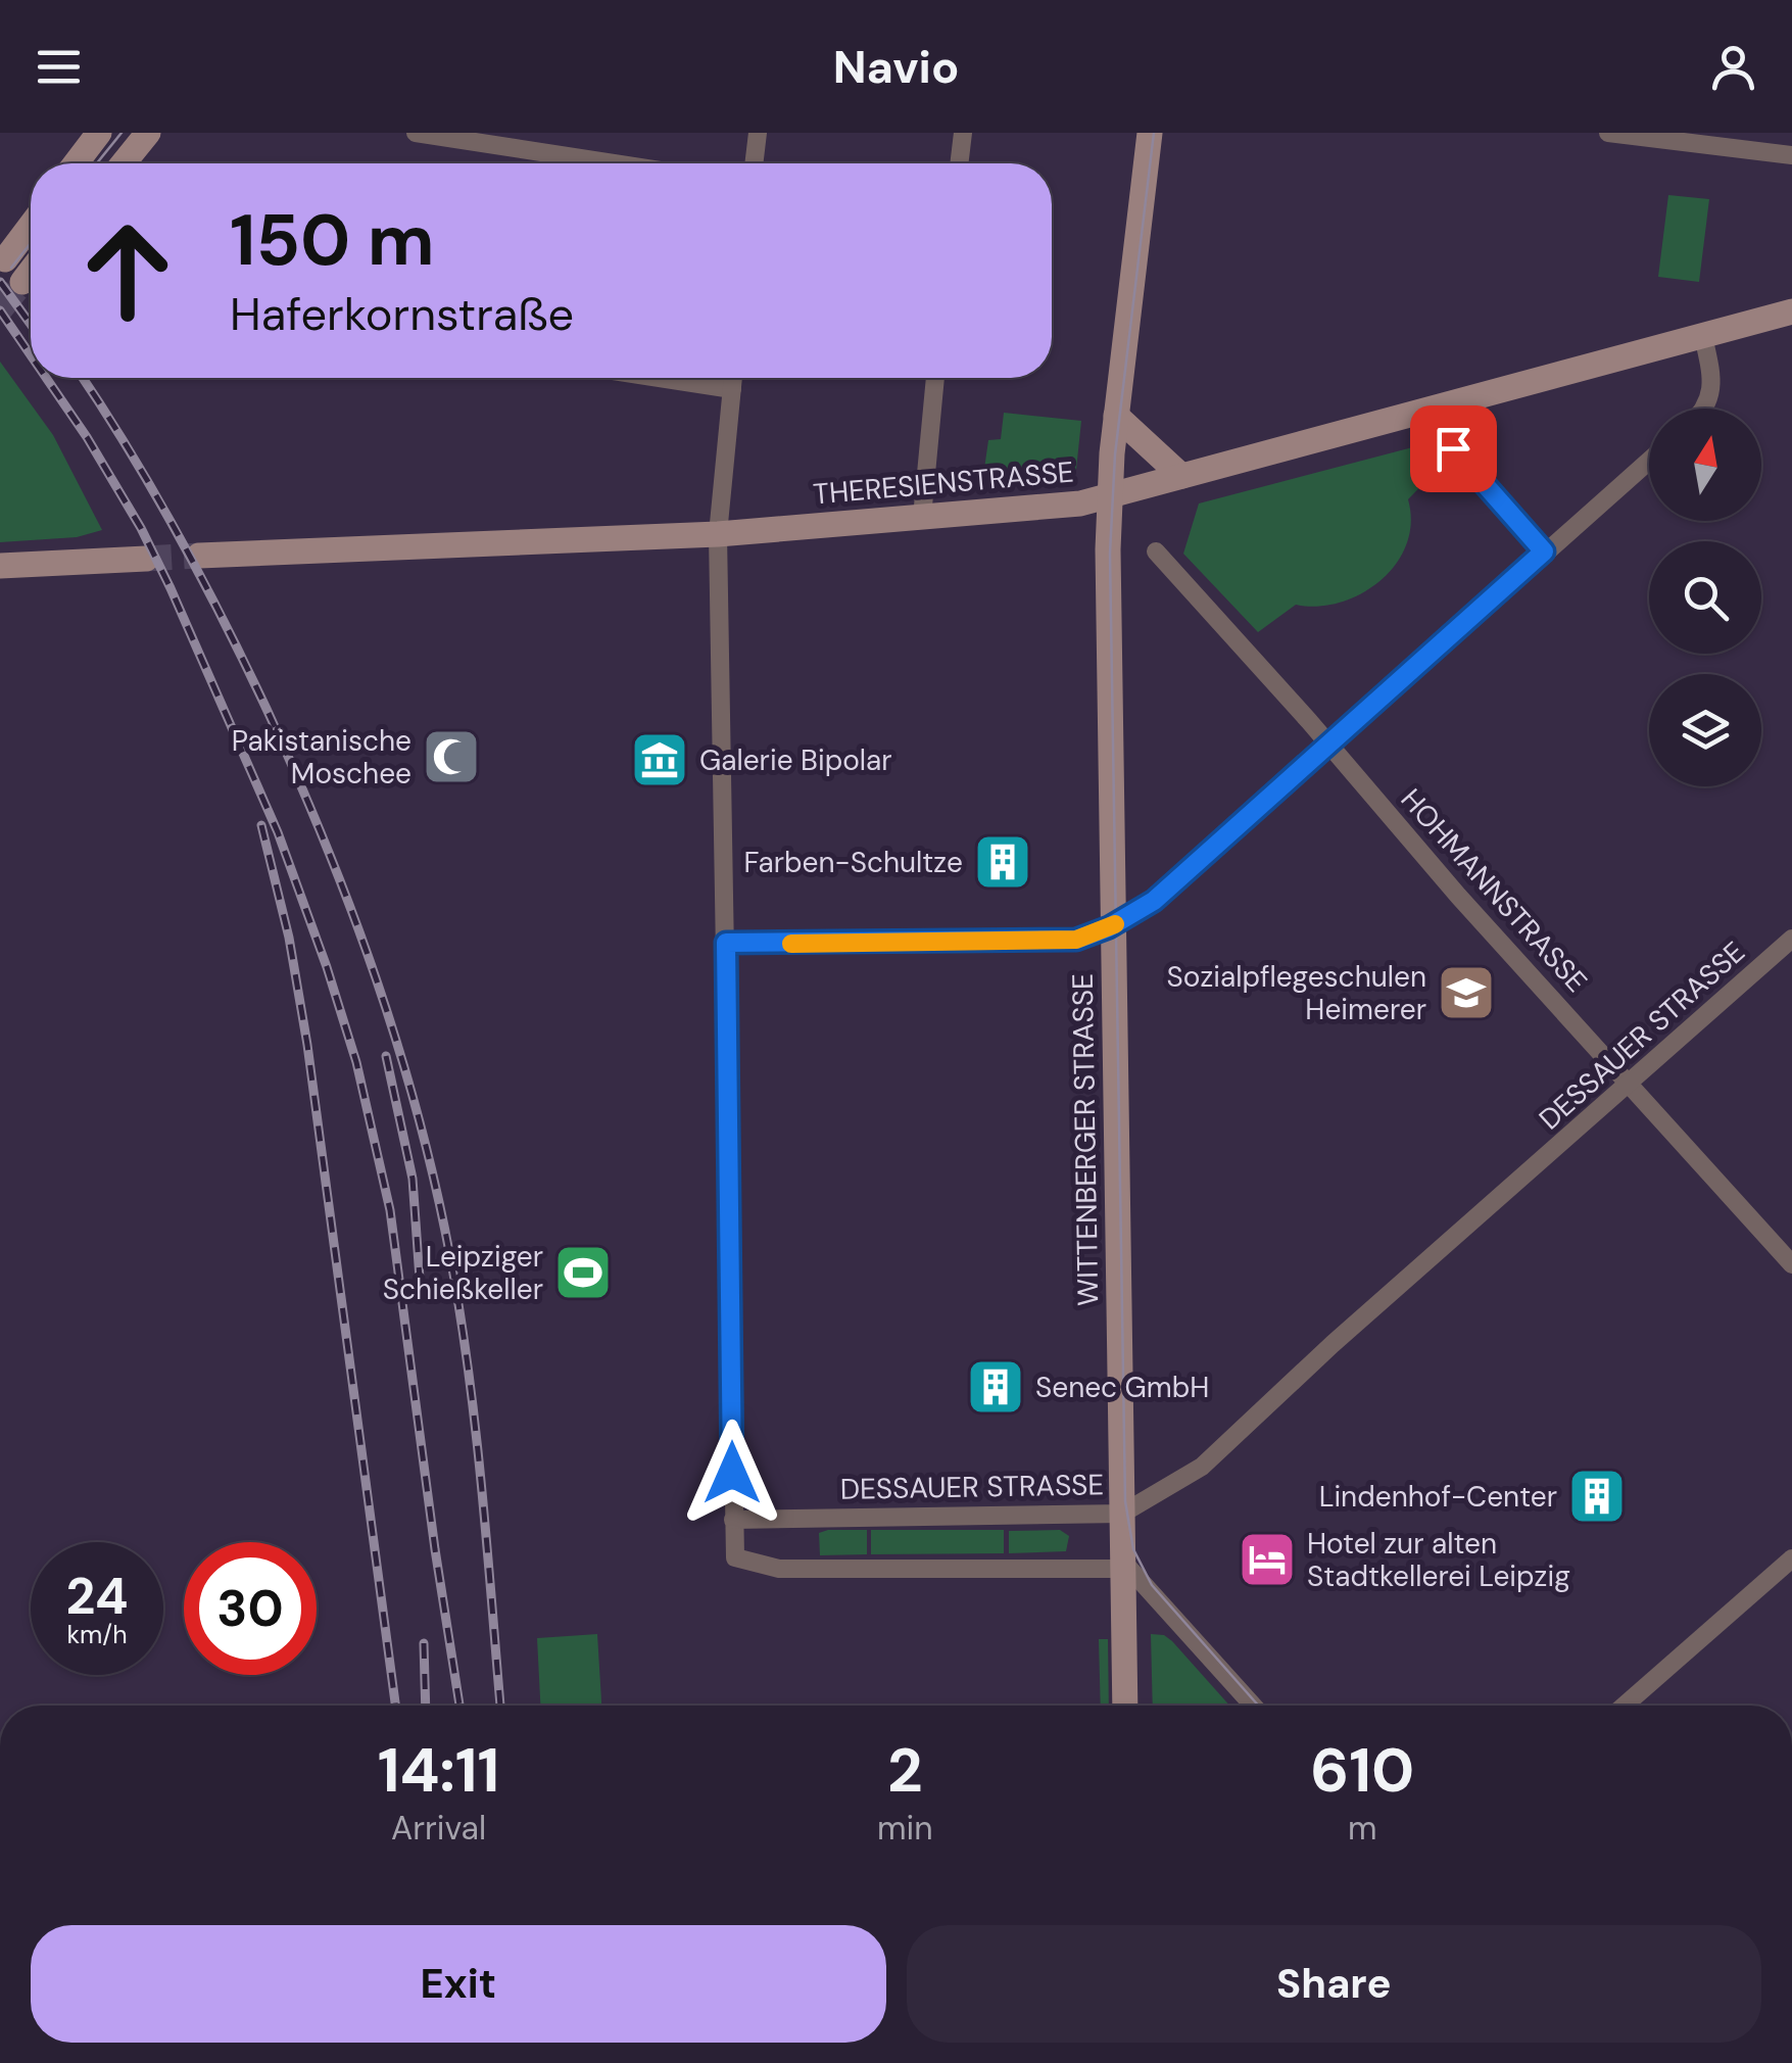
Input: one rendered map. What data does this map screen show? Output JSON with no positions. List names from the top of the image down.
{
  "streets": {
    "main road": ["THERESIENSTRASSE", "WITTENBERGER STRASSE"],
    "street": ["HOHMANNSTRASSE", "DESSAUER STRASSE"]
  },
  "crossings": [
    ["THERESIENSTRASSE", "WITTENBERGER STRASSE"],
    ["HOHMANNSTRASSE", "DESSAUER STRASSE"],
    ["DESSAUER STRASSE", "WITTENBERGER STRASSE"]
  ],
  "places": {
    "mosque": ["Pakistanische Moschee"],
    "museum": ["Galerie Bipolar"],
    "building": ["Farben-Schultze", "Senec GmbH", "Lindenhof-Center"],
    "school or university": ["Sozialpflegeschulen Heimerer"],
    "sports": ["Leipziger Schießkeller"],
    "hotel": ["Hotel zur alten Stadtkellerei Leipzig"]
  },
  "north": "top",
  "page": {
    "header": "Navio",
    "turn": ["150 m", "Haferkornstraße"],
    "speed": "24 km/h",
    "limit": "30",
    "eta": [
      "14:11",
      "Arrival",
      "2",
      "min",
      "610",
      "m"
    ],
    "buttons": ["Exit", "Share"]
  }
}
